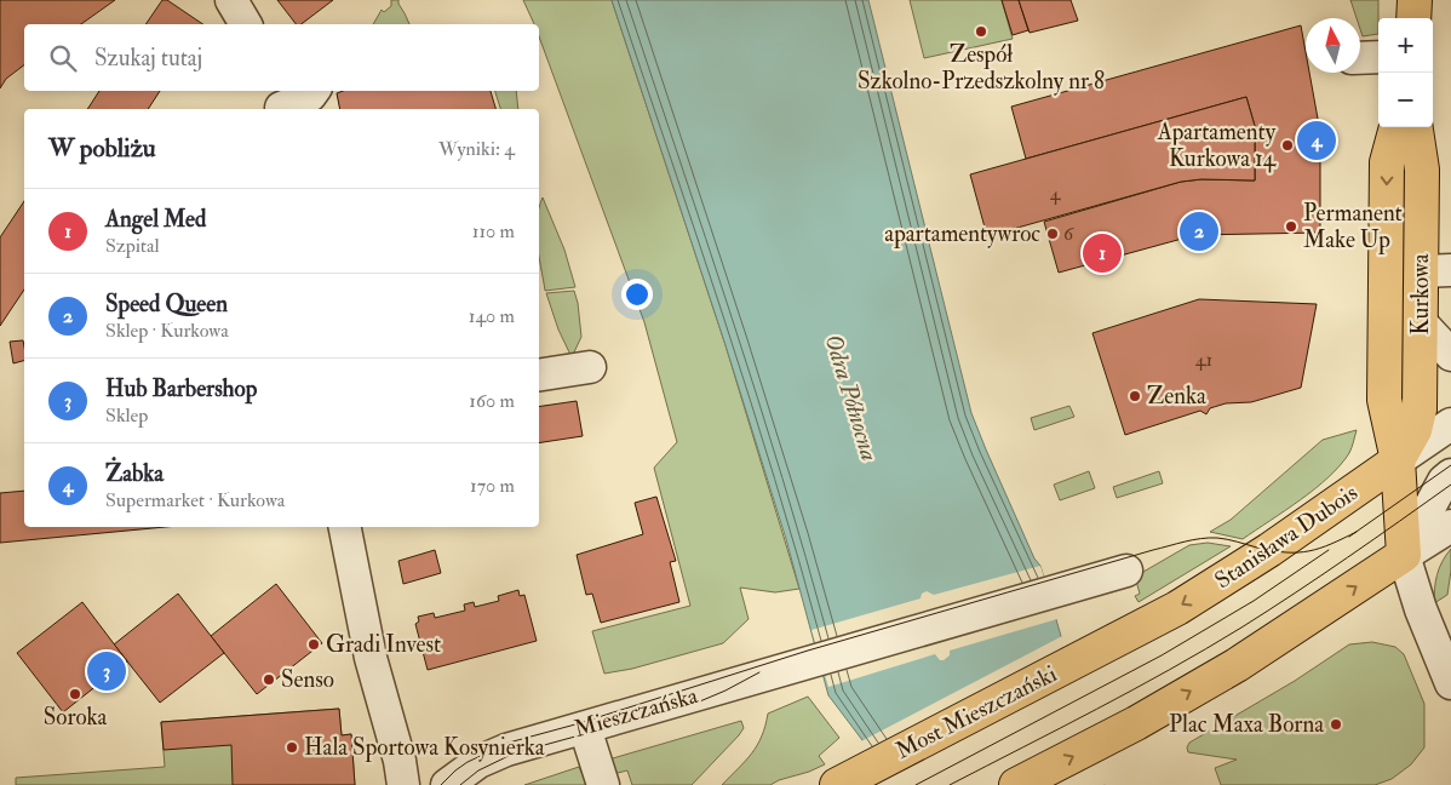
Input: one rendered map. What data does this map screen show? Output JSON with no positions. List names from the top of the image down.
{
  "streets": {
    "main road": ["Kurkowa", "Stanisława Dubois", "Most Mieszczański"],
    "street": ["Mieszczańska"]
  },
  "crossings": [
    ["Kurkowa", "Stanisława Dubois"],
    ["Stanisława Dubois", "Most Mieszczański"]
  ],
  "one_way": ["Stanisława Dubois"],
  "water": ["Odra Północna"],
  "places": [
    "Zespół Szkolno-Przedszkolny nr 8",
    "Apartamenty Kurkowa 14",
    "Permanent Make Up",
    "apartamentywroc",
    "Zenka",
    "Gradi Invest",
    "Senso",
    "Soroka",
    "Plac Maxa Borna",
    "Hala Sportowa Kosynierka"
  ],
  "house_numbers": ["4", "6", "41"],
  "north": "top",
  "page": {
    "map_buttons": ["+", "−"],
    "search": "Szukaj tutaj",
    "heading": ["W pobliżu", "Wyniki: 4"],
    "pins": [
      "4",
      "2",
      "1",
      "3"
    ],
    "list": [
      {
        "mark": "1",
        "name": "Angel Med",
        "note": "Szpital",
        "value": "110 m"
      },
      {
        "mark": "2",
        "name": "Speed Queen",
        "note": "Sklep · Kurkowa",
        "value": "140 m"
      },
      {
        "mark": "3",
        "name": "Hub Barbershop",
        "note": "Sklep",
        "value": "160 m"
      },
      {
        "mark": "4",
        "name": "Żabka",
        "note": "Supermarket · Kurkowa",
        "value": "170 m"
      }
    ]
  }
}
